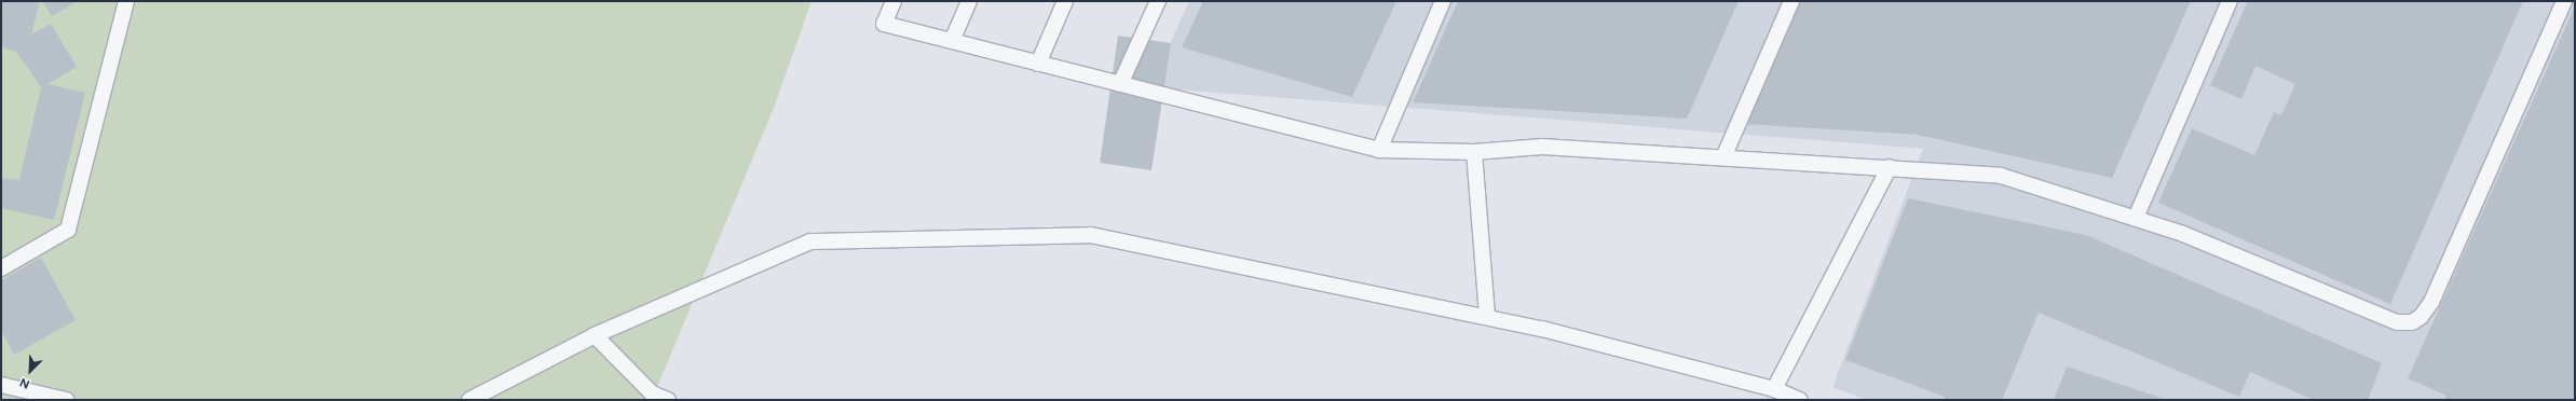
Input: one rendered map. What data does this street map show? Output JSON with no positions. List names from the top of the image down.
{
  "north": "bottom left"
}
